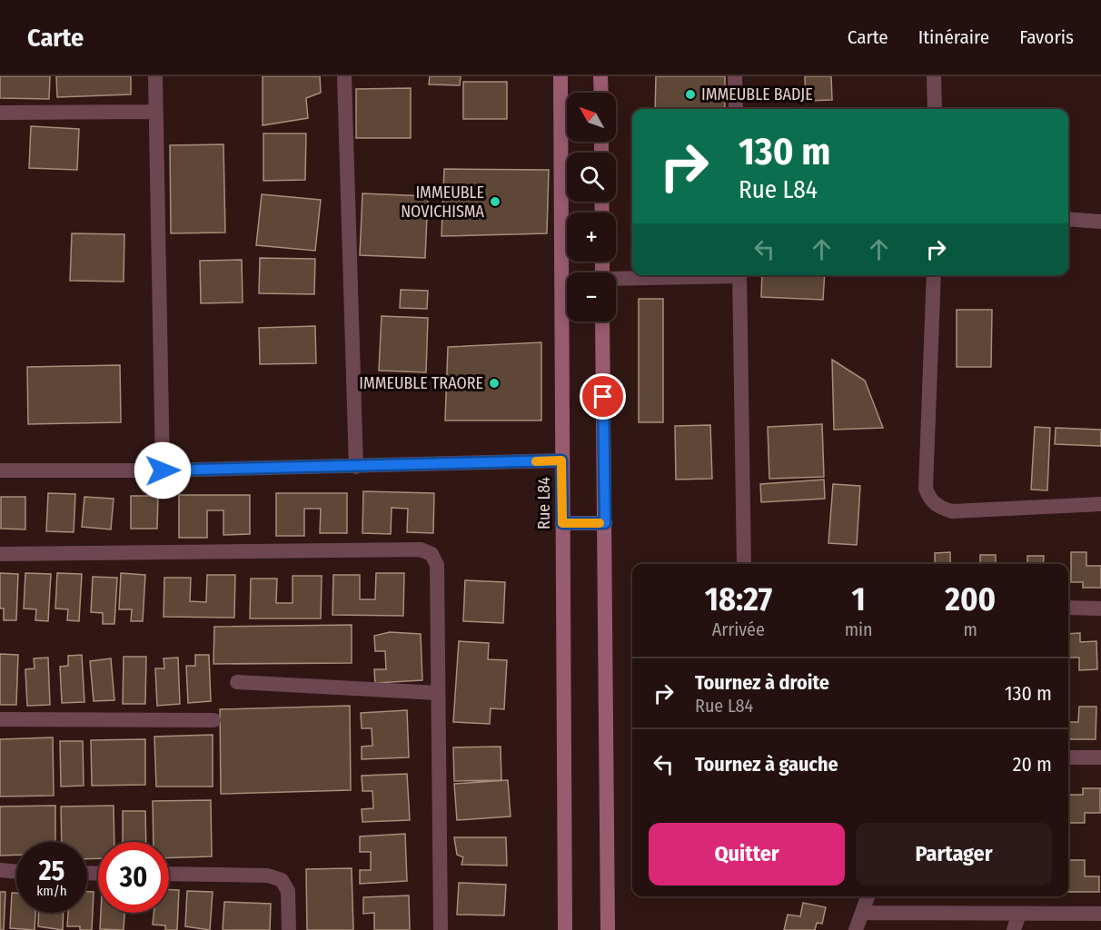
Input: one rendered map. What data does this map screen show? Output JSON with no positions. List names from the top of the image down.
{
  "streets": {
    "main road": ["Rue L84"]
  },
  "places": ["IMMEUBLE BADJE", "IMMEUBLE NOVICHISMA", "IMMEUBLE TRAORE"],
  "north": "top left",
  "page": {
    "header": "Carte",
    "nav": ["Carte", "Itinéraire", "Favoris"],
    "map_buttons": ["+", "−"],
    "turn": ["130 m", "Rue L84"],
    "eta": [
      "18:27",
      "Arrivée",
      "1",
      "min",
      "200",
      "m"
    ],
    "list": [
      {
        "name": "Tournez à droite",
        "note": "Rue L84",
        "value": "130 m"
      },
      {
        "name": "Tournez à gauche",
        "value": "20 m"
      }
    ],
    "buttons": ["Quitter", "Partager"],
    "speed": "25 km/h",
    "limit": "30"
  }
}
